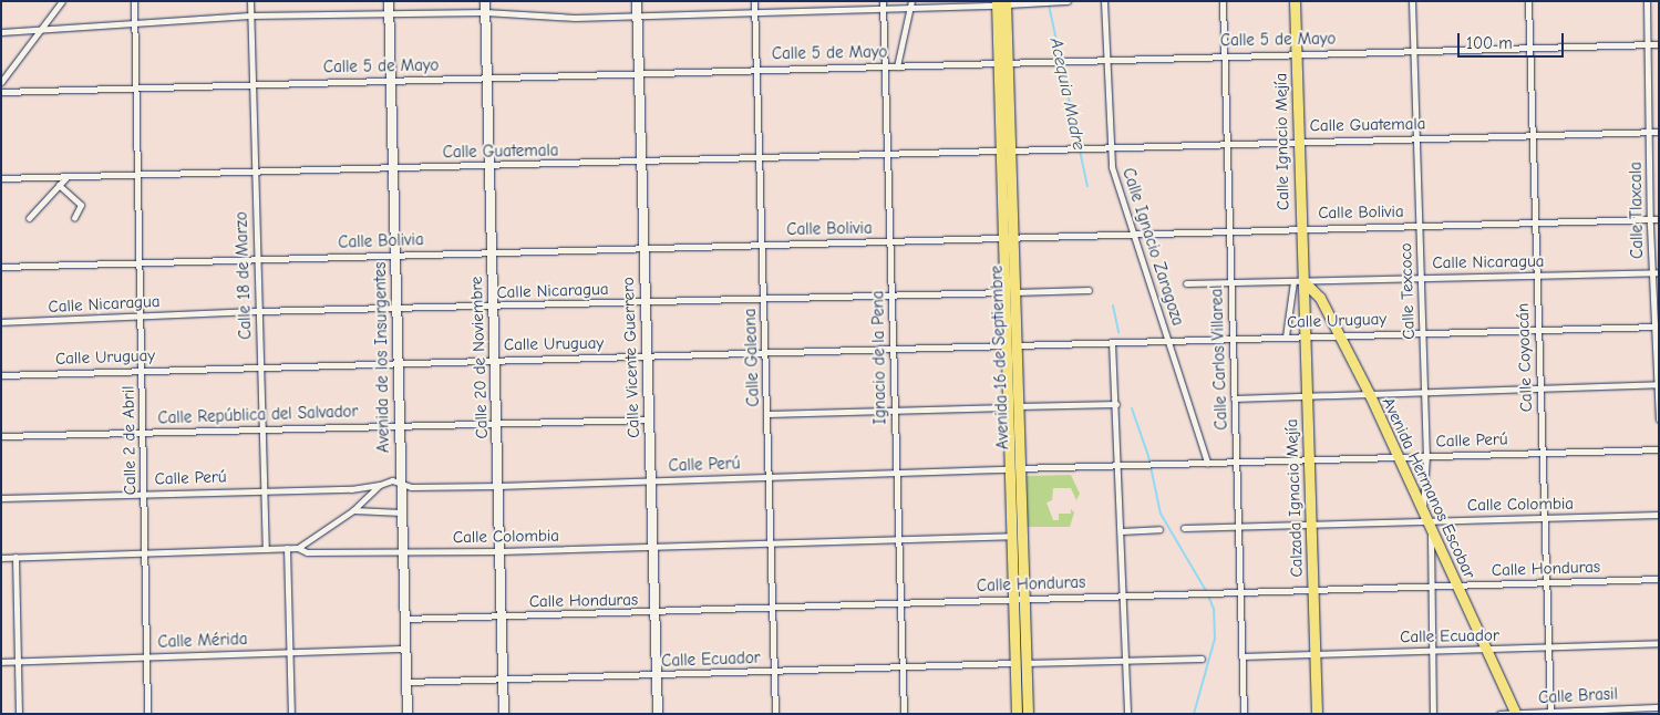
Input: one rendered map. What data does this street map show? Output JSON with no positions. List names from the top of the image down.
{
  "streets": {
    "main road": [
      "Calle Ignacio Mejía",
      "Avenida de los Insurgentes",
      "Calle 20 de Noviembre",
      "Calle Vicente Guerrero",
      "Avenida 16 de Septiembre",
      "Avenida Hermanos Escobar",
      "Calzada Ignacio Mejía"
    ],
    "street": [
      "Calle 5 de Mayo",
      "Calle Guatemala",
      "Calle Tlaxcala",
      "Calle Bolivia",
      "Calle Ignacio Zaragoza",
      "Calle Nicaragua",
      "Calle 18 de Marzo",
      "Calle Texcoco",
      "Calle Uruguay",
      "Calle Galeana",
      "Ignacio de la Pena",
      "Calle Carlos Villareal",
      "Calle Coyoacán",
      "Calle República del Salvador",
      "Calle 2 de Abril",
      "Calle Perú",
      "Calle Colombia",
      "Calle Honduras",
      "Calle Ecuador",
      "Calle Mérida",
      "Calle Brasil"
    ]
  },
  "crossings": [
    ["Calle 5 de Mayo", "Calle Ignacio Mejía"],
    ["Calle 5 de Mayo", "Calle Tlaxcala"],
    ["Calle 5 de Mayo", "Calle Ignacio Zaragoza"],
    ["Calle 5 de Mayo", "Calle 18 de Marzo"],
    ["Calle 5 de Mayo", "Calle Texcoco"],
    ["Calle 5 de Mayo", "Avenida de los Insurgentes"],
    ["Calle 5 de Mayo", "Calle 20 de Noviembre"],
    ["Calle 5 de Mayo", "Calle Vicente Guerrero"],
    ["Calle 5 de Mayo", "Calle Galeana"],
    ["Calle 5 de Mayo", "Ignacio de la Pena"],
    ["Calle 5 de Mayo", "Avenida 16 de Septiembre"],
    ["Calle 5 de Mayo", "Calle Carlos Villareal"],
    ["Calle 5 de Mayo", "Calle Coyoacán"],
    ["Calle 5 de Mayo", "Calle 2 de Abril"],
    ["Calle Guatemala", "Calle Ignacio Mejía"],
    ["Calle Guatemala", "Calle Tlaxcala"],
    ["Calle Guatemala", "Calle Ignacio Zaragoza"],
    ["Calle Guatemala", "Calle 18 de Marzo"],
    ["Calle Guatemala", "Calle Texcoco"],
    ["Calle Guatemala", "Avenida de los Insurgentes"],
    ["Calle Guatemala", "Calle 20 de Noviembre"],
    ["Calle Guatemala", "Calle Vicente Guerrero"],
    ["Calle Guatemala", "Calle Galeana"],
    ["Calle Guatemala", "Ignacio de la Pena"],
    ["Calle Guatemala", "Avenida 16 de Septiembre"],
    ["Calle Guatemala", "Calle Carlos Villareal"],
    ["Calle Guatemala", "Calle Coyoacán"],
    ["Calle Guatemala", "Calle 2 de Abril"],
    ["Calle Ignacio Mejía", "Calle Bolivia"],
    ["Calle Ignacio Mejía", "Calle Nicaragua"],
    ["Calle Ignacio Mejía", "Avenida Hermanos Escobar"],
    ["Calle Ignacio Mejía", "Calzada Ignacio Mejía"],
    ["Calle Tlaxcala", "Calle Bolivia"],
    ["Calle Tlaxcala", "Calle Nicaragua"],
    ["Calle Tlaxcala", "Calle Uruguay"],
    ["Calle Bolivia", "Calle Ignacio Zaragoza"],
    ["Calle Bolivia", "Calle 18 de Marzo"],
    ["Calle Bolivia", "Calle Texcoco"],
    ["Calle Bolivia", "Avenida de los Insurgentes"],
    ["Calle Bolivia", "Calle 20 de Noviembre"],
    ["Calle Bolivia", "Calle Vicente Guerrero"],
    ["Calle Bolivia", "Calle Galeana"],
    ["Calle Bolivia", "Ignacio de la Pena"],
    ["Calle Bolivia", "Avenida 16 de Septiembre"],
    ["Calle Bolivia", "Calle Carlos Villareal"],
    ["Calle Bolivia", "Calle Coyoacán"],
    ["Calle Bolivia", "Calle 2 de Abril"],
    ["Calle Ignacio Zaragoza", "Calle Uruguay"],
    ["Calle Ignacio Zaragoza", "Calle Perú"],
    ["Calle Nicaragua", "Calle 18 de Marzo"],
    ["Calle Nicaragua", "Calle Texcoco"],
    ["Calle Nicaragua", "Avenida de los Insurgentes"],
    ["Calle Nicaragua", "Calle 20 de Noviembre"],
    ["Calle Nicaragua", "Calle Vicente Guerrero"],
    ["Calle Nicaragua", "Calle Galeana"],
    ["Calle Nicaragua", "Ignacio de la Pena"],
    ["Calle Nicaragua", "Avenida 16 de Septiembre"],
    ["Calle Nicaragua", "Calle Carlos Villareal"],
    ["Calle Nicaragua", "Calle Coyoacán"],
    ["Calle Nicaragua", "Calle 2 de Abril"],
    ["Calle Nicaragua", "Avenida Hermanos Escobar"],
    ["Calle Nicaragua", "Calzada Ignacio Mejía"],
    ["Calle 18 de Marzo", "Calle Uruguay"],
    ["Calle 18 de Marzo", "Calle República del Salvador"],
    ["Calle 18 de Marzo", "Calle Perú"],
    ["Calle 18 de Marzo", "Calle Colombia"],
    ["Calle Texcoco", "Calle Uruguay"],
    ["Calle Texcoco", "Calle Perú"],
    ["Calle Texcoco", "Avenida Hermanos Escobar"],
    ["Calle Texcoco", "Calle Colombia"],
    ["Calle Uruguay", "Avenida de los Insurgentes"],
    ["Calle Uruguay", "Calle 20 de Noviembre"],
    ["Calle Uruguay", "Calle Vicente Guerrero"],
    ["Calle Uruguay", "Calle Galeana"],
    ["Calle Uruguay", "Ignacio de la Pena"],
    ["Calle Uruguay", "Avenida 16 de Septiembre"],
    ["Calle Uruguay", "Calle Carlos Villareal"],
    ["Calle Uruguay", "Calle Coyoacán"],
    ["Calle Uruguay", "Calle 2 de Abril"],
    ["Calle Uruguay", "Avenida Hermanos Escobar"],
    ["Calle Uruguay", "Calzada Ignacio Mejía"],
    ["Avenida de los Insurgentes", "Calle República del Salvador"],
    ["Avenida de los Insurgentes", "Calle Perú"],
    ["Avenida de los Insurgentes", "Calle Colombia"],
    ["Avenida de los Insurgentes", "Calle Honduras"],
    ["Avenida de los Insurgentes", "Calle Ecuador"],
    ["Avenida de los Insurgentes", "Calle Mérida"],
    ["Calle 20 de Noviembre", "Calle República del Salvador"],
    ["Calle 20 de Noviembre", "Calle Perú"],
    ["Calle 20 de Noviembre", "Calle Colombia"],
    ["Calle 20 de Noviembre", "Calle Honduras"],
    ["Calle 20 de Noviembre", "Calle Ecuador"],
    ["Calle Vicente Guerrero", "Calle República del Salvador"],
    ["Calle Vicente Guerrero", "Calle Perú"],
    ["Calle Vicente Guerrero", "Calle Colombia"],
    ["Calle Vicente Guerrero", "Calle Honduras"],
    ["Calle Vicente Guerrero", "Calle Ecuador"],
    ["Calle Galeana", "Calle Perú"],
    ["Calle Galeana", "Calle Colombia"],
    ["Calle Galeana", "Calle Honduras"],
    ["Calle Galeana", "Calle Ecuador"],
    ["Ignacio de la Pena", "Calle Perú"],
    ["Ignacio de la Pena", "Calle Colombia"],
    ["Ignacio de la Pena", "Calle Honduras"],
    ["Ignacio de la Pena", "Calle Ecuador"],
    ["Avenida 16 de Septiembre", "Calle Perú"],
    ["Avenida 16 de Septiembre", "Calle Colombia"],
    ["Avenida 16 de Septiembre", "Calle Honduras"],
    ["Avenida 16 de Septiembre", "Calle Ecuador"],
    ["Calle Carlos Villareal", "Calle Perú"],
    ["Calle Carlos Villareal", "Calle Colombia"],
    ["Calle Carlos Villareal", "Calle Honduras"],
    ["Calle Carlos Villareal", "Calle Ecuador"],
    ["Calle Coyoacán", "Calle Perú"],
    ["Calle Coyoacán", "Calle Colombia"],
    ["Calle Coyoacán", "Calle Honduras"],
    ["Calle Coyoacán", "Calle Ecuador"],
    ["Calle Coyoacán", "Calle Brasil"],
    ["Calle República del Salvador", "Calle 2 de Abril"],
    ["Calle 2 de Abril", "Calle Perú"],
    ["Calle 2 de Abril", "Calle Colombia"],
    ["Calle 2 de Abril", "Calle Mérida"],
    ["Calle Perú", "Avenida Hermanos Escobar"],
    ["Calle Perú", "Calzada Ignacio Mejía"],
    ["Avenida Hermanos Escobar", "Calzada Ignacio Mejía"],
    ["Avenida Hermanos Escobar", "Calle Colombia"],
    ["Avenida Hermanos Escobar", "Calle Honduras"],
    ["Avenida Hermanos Escobar", "Calle Ecuador"],
    ["Avenida Hermanos Escobar", "Calle Brasil"],
    ["Calzada Ignacio Mejía", "Calle Colombia"],
    ["Calzada Ignacio Mejía", "Calle Honduras"],
    ["Calzada Ignacio Mejía", "Calle Ecuador"]
  ],
  "water": ["Acequia Madre"],
  "scale_bar": "100 m"
}
